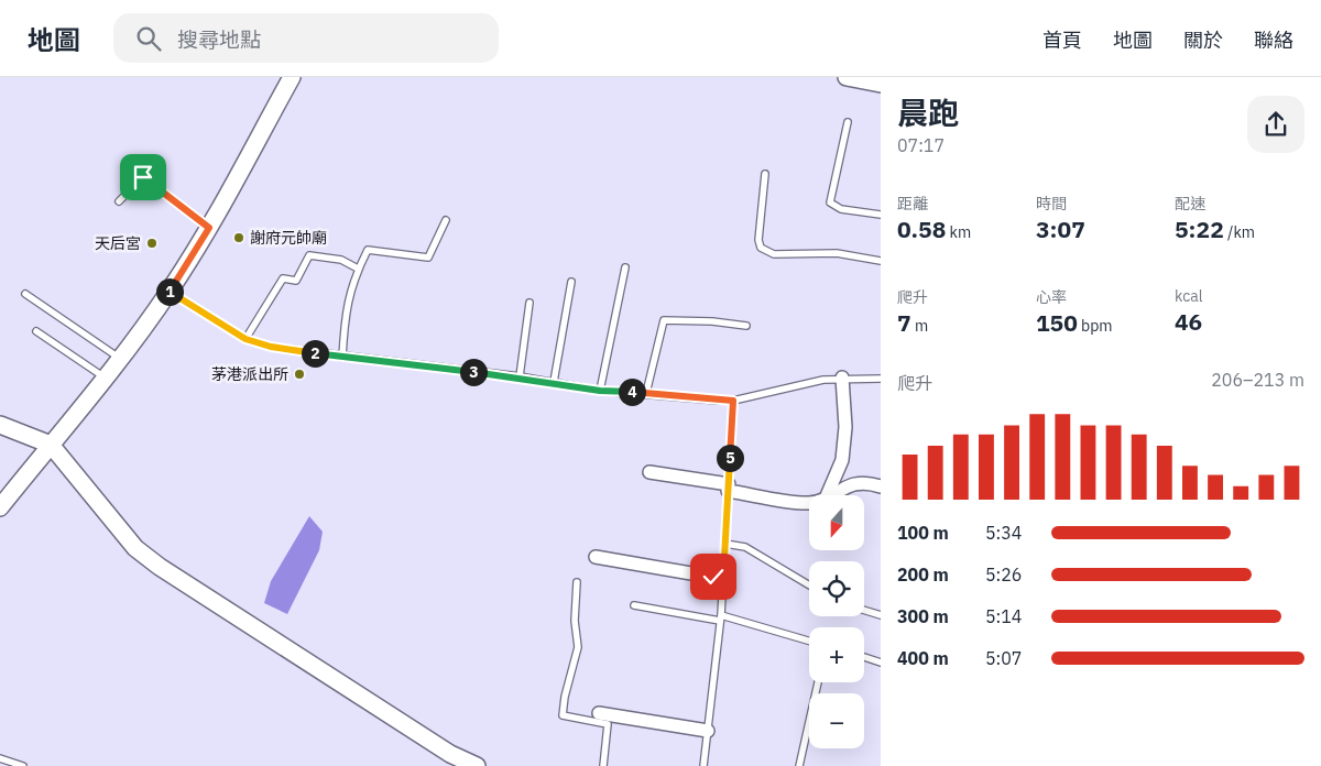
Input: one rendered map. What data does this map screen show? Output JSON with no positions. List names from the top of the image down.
{
  "places": ["謝府元帥廟", "天后宮", "茅港派出所"],
  "north": "bottom",
  "page": {
    "header": "地圖",
    "search": "搜尋地點",
    "nav": [
      "首頁",
      "地圖",
      "關於",
      "聯絡"
    ],
    "heading": ["晨跑", "07:17"],
    "stats": [
      ["距離", "0.58 km"],
      ["時間", "3:07"],
      ["配速", "5:22 /km"],
      ["爬升", "7 m"],
      ["心率", "150 bpm"],
      ["kcal", "46"]
    ],
    "pins": [
      "1",
      "2",
      "3",
      "4",
      "5"
    ],
    "chart": ["爬升", "206–213 m"],
    "map_buttons": ["+", "−"],
    "list": [
      {
        "name": "100 m",
        "note": "5:34"
      },
      {
        "name": "200 m",
        "note": "5:26"
      },
      {
        "name": "300 m",
        "note": "5:14"
      },
      {
        "name": "400 m",
        "note": "5:07"
      }
    ]
  }
}
